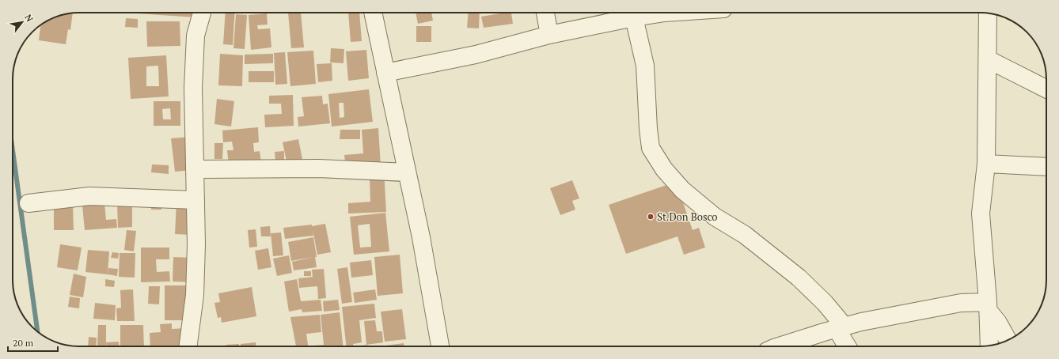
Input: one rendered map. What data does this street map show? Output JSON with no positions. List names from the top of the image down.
{
  "places": ["St.Don Bosco"],
  "scale_bar": "20 m",
  "north": "top right"
}
